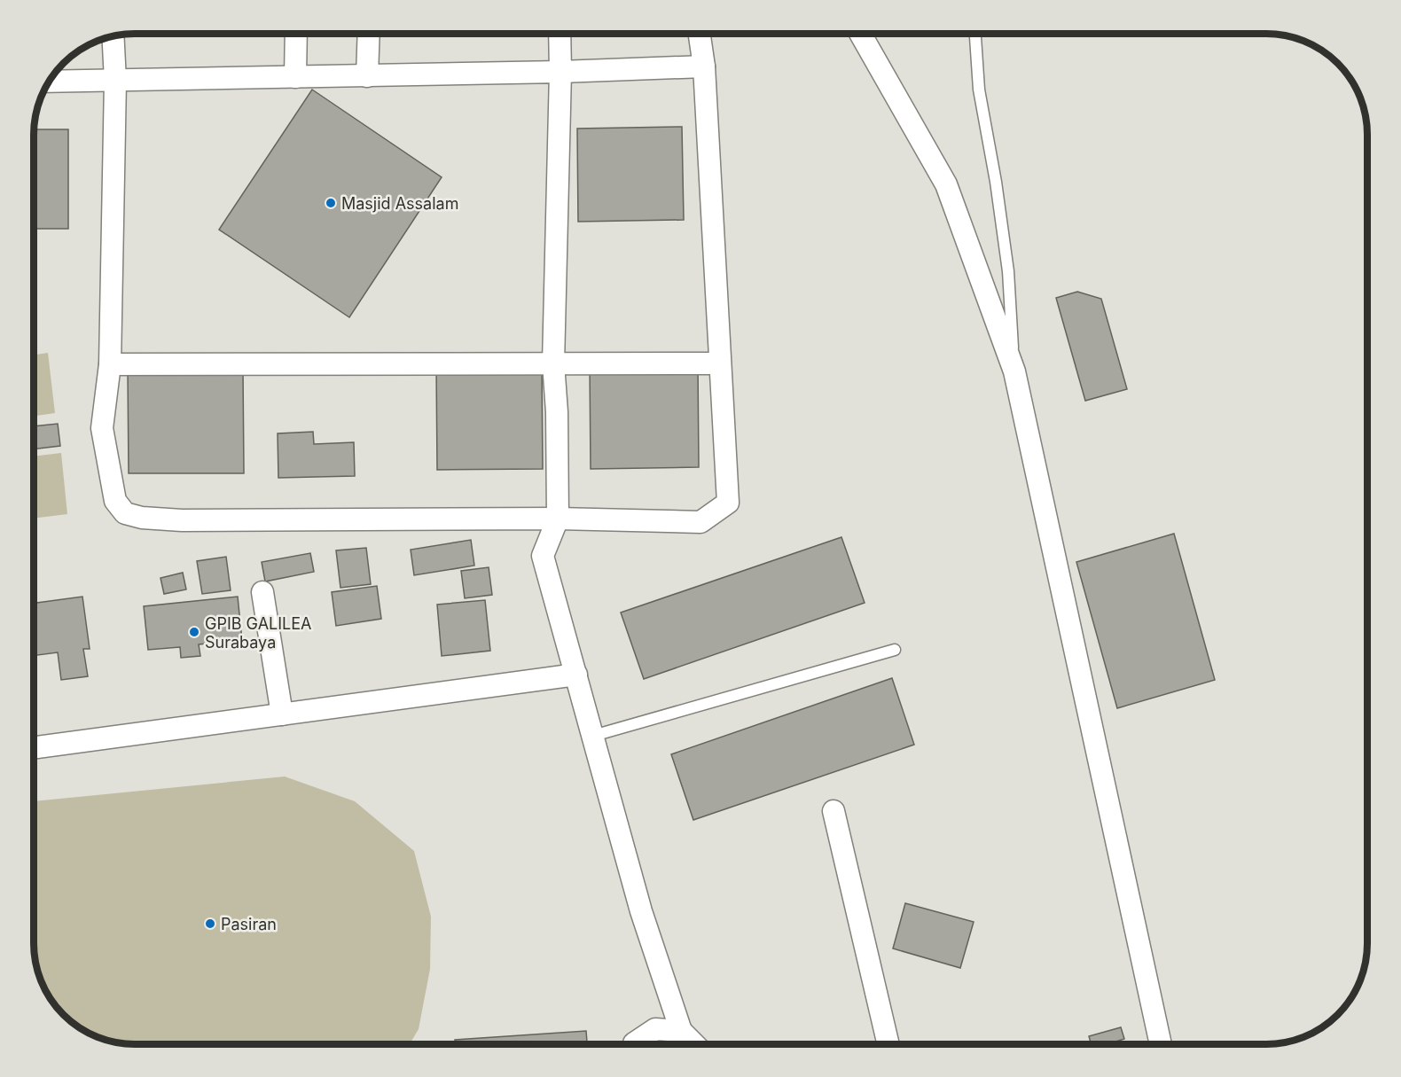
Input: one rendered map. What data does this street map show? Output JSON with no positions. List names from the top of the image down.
{
  "places": ["Masjid Assalam", "GPIB GALILEA Surabaya", "Pasiran"]
}
